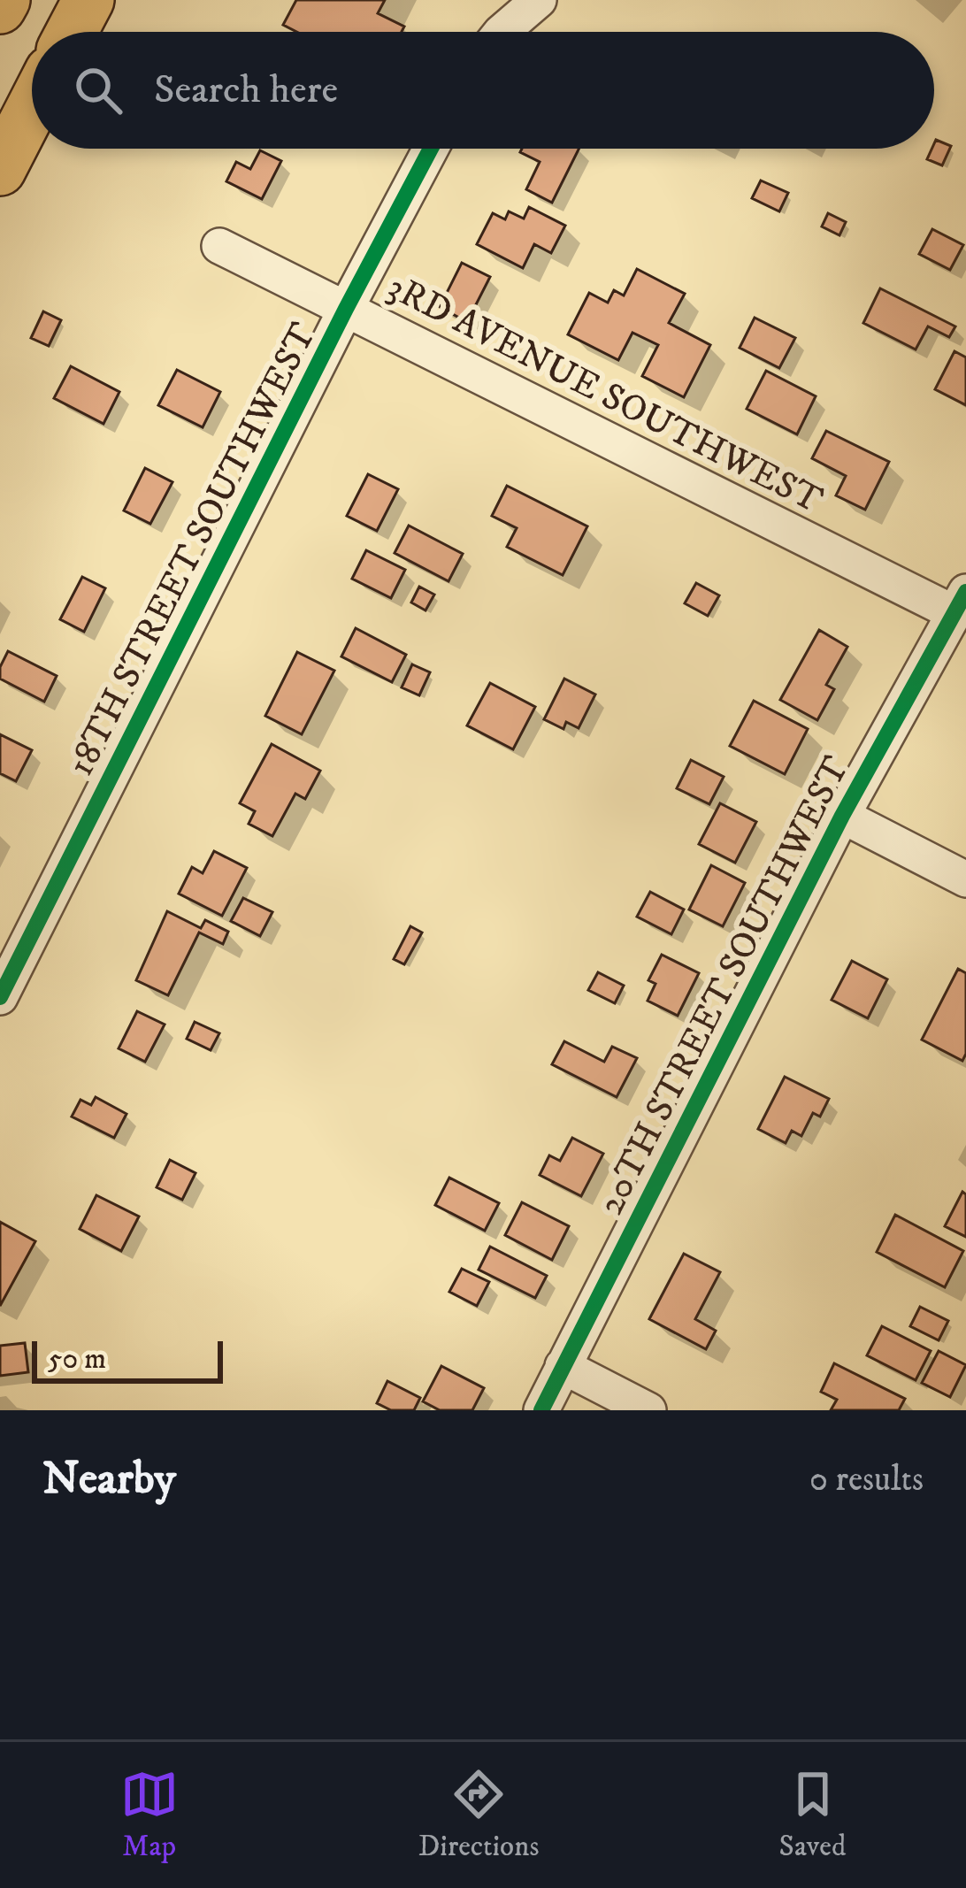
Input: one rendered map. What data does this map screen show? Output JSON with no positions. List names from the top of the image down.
{
  "streets": {
    "street": ["3RD AVENUE SOUTHWEST", "18TH STREET SOUTHWEST", "20TH STREET SOUTHWEST"]
  },
  "crossings": [
    ["3RD AVENUE SOUTHWEST", "18TH STREET SOUTHWEST"],
    ["3RD AVENUE SOUTHWEST", "20TH STREET SOUTHWEST"]
  ],
  "scale_bar": "50 m",
  "page": {
    "search": "Search here",
    "scale": "50 m",
    "heading": ["Nearby", "0 results"],
    "nav": ["Map", "Directions", "Saved"]
  }
}
